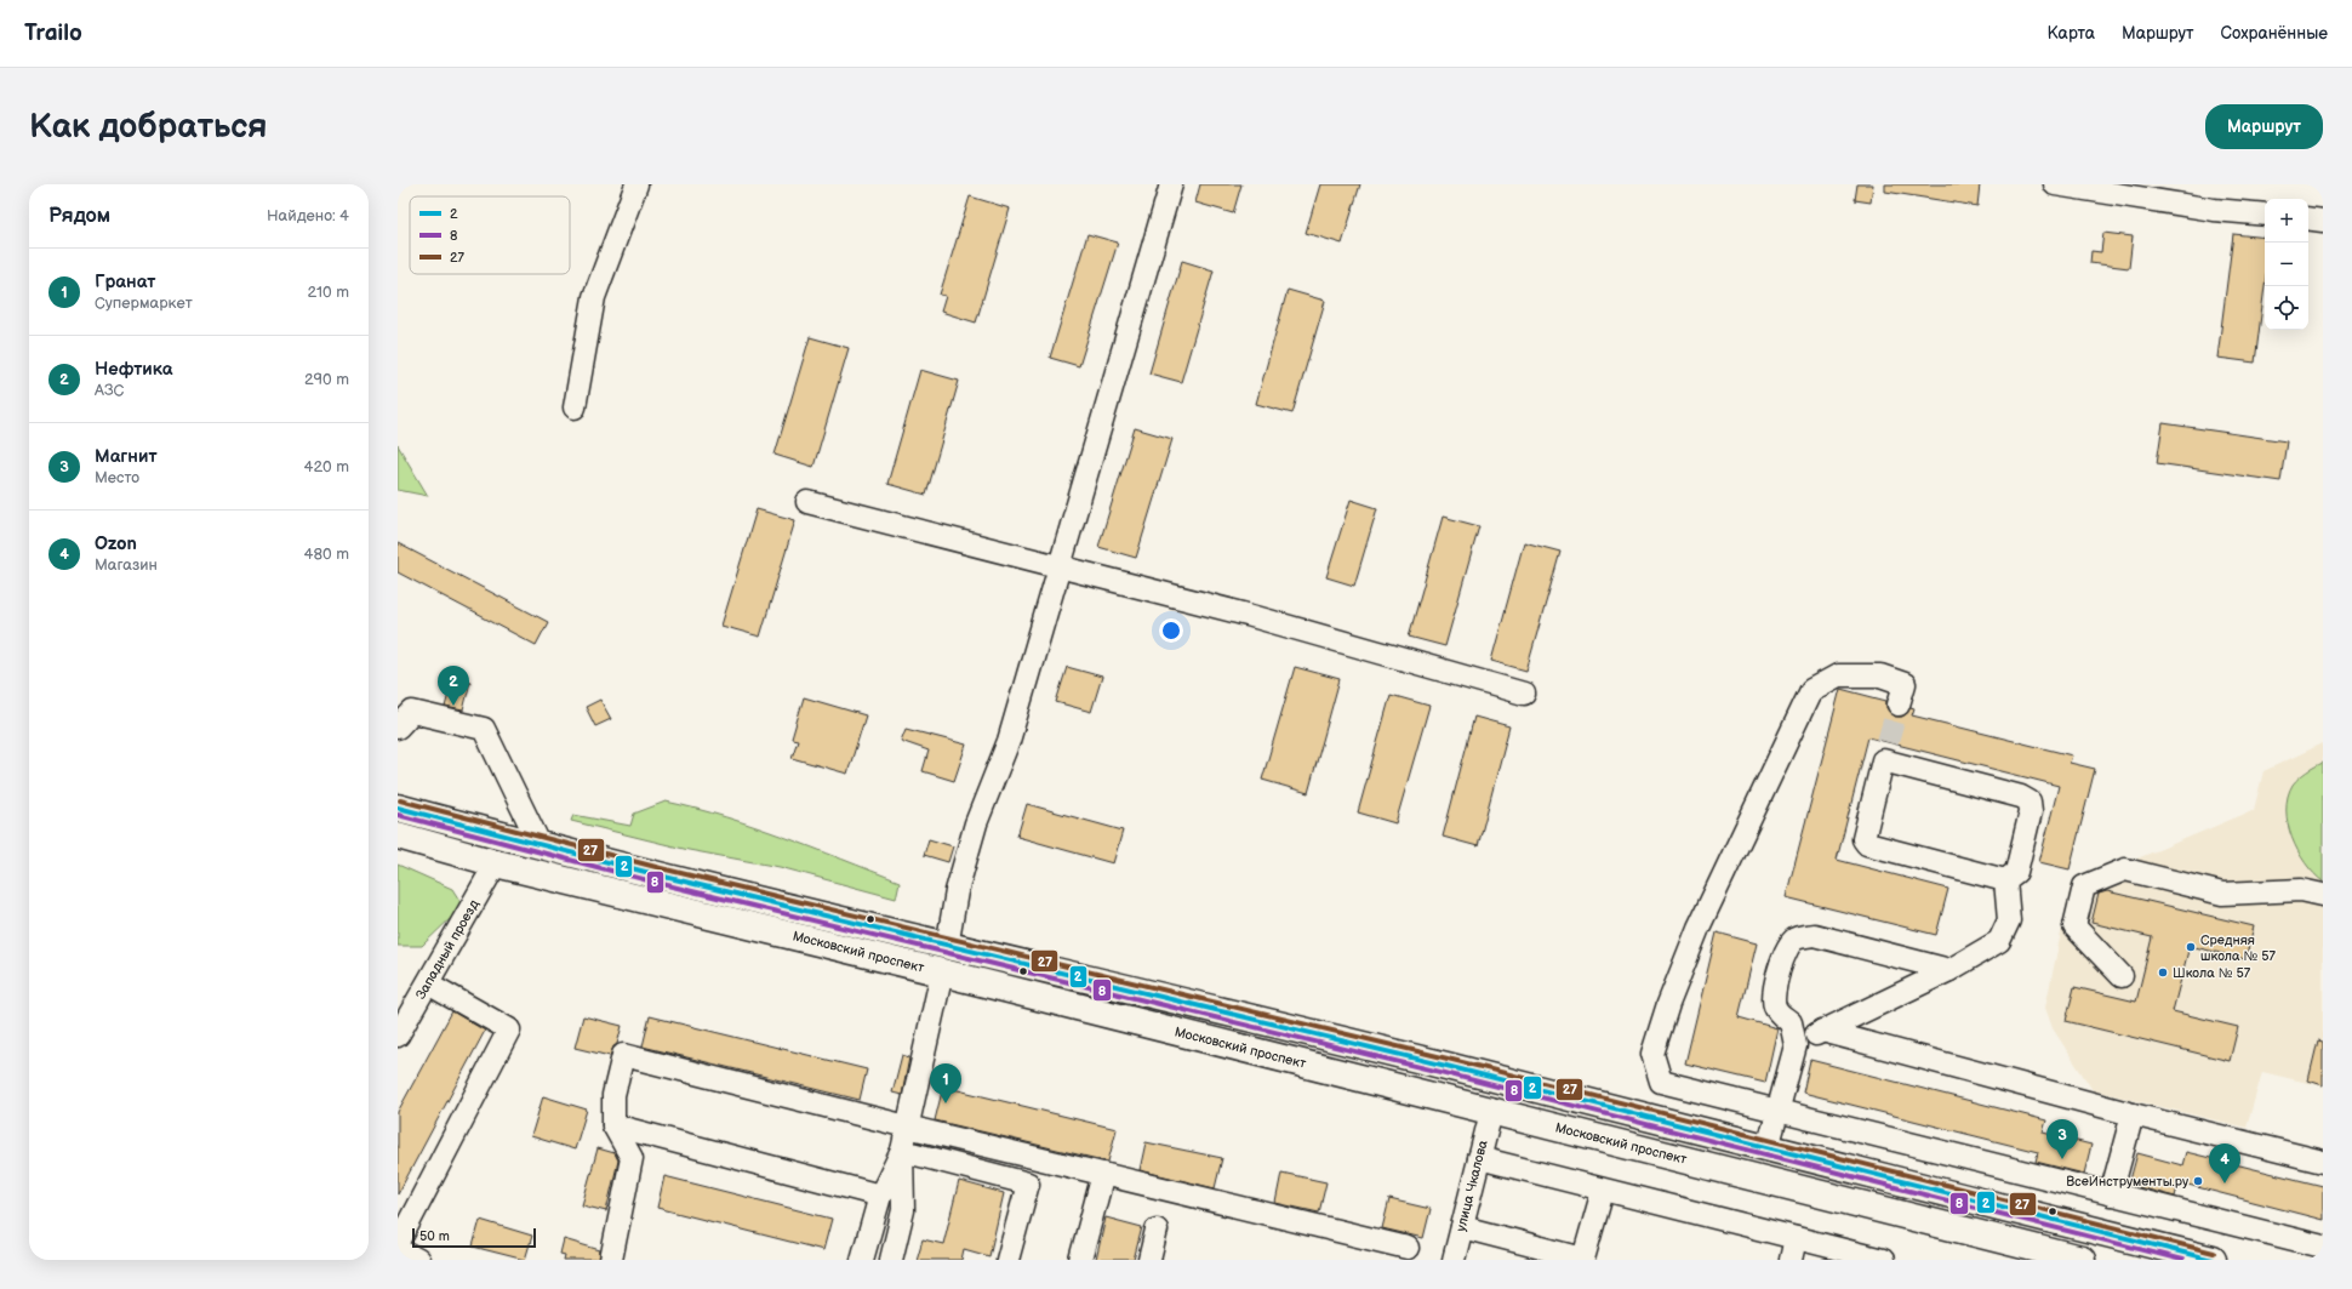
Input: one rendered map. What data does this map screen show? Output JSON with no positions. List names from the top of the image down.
{
  "streets": {
    "main road": ["Московский проспект"],
    "street": ["Западный проезд", "улица Чкалова"]
  },
  "crossings": [
    ["Западный проезд", "Московский проспект"],
    ["Московский проспект", "улица Чкалова"]
  ],
  "places": ["Средняя школа № 57", "Школа № 57", "ВсеИнструменты.ру"],
  "lines": ["transit line 27", "transit line 2", "transit line 8"],
  "legend": ["2", "8", "27"],
  "scale_bar": "50 m",
  "page": {
    "header": "Trailo",
    "nav": ["Карта", "Маршрут", "Сохранённые"],
    "buttons": "Маршрут",
    "title": "Как добраться",
    "heading": ["Рядом", "Найдено: 4"],
    "map_buttons": ["+", "−"],
    "list": [
      {
        "mark": "1",
        "name": "Гранат",
        "note": "Супермаркет",
        "value": "210 m"
      },
      {
        "mark": "2",
        "name": "Нефтика",
        "note": "АЗС",
        "value": "290 m"
      },
      {
        "mark": "3",
        "name": "Магнит",
        "note": "Место",
        "value": "420 m"
      },
      {
        "mark": "4",
        "name": "Ozon",
        "note": "Магазин",
        "value": "480 m"
      }
    ],
    "pins": [
      "2",
      "1",
      "3",
      "4"
    ],
    "scale": "50 m"
  }
}
